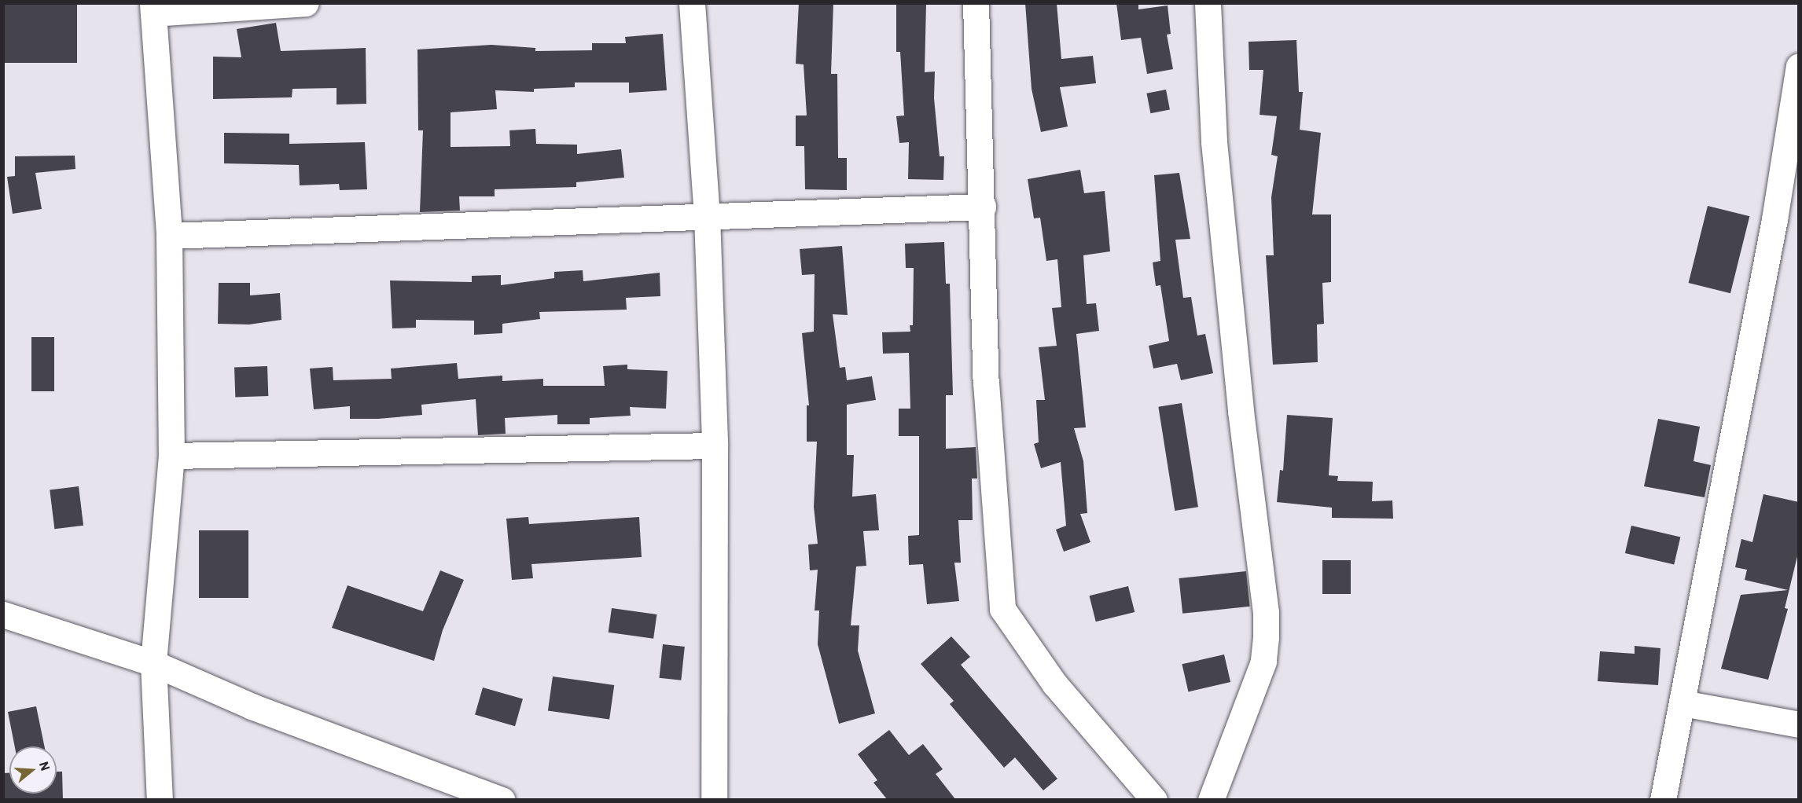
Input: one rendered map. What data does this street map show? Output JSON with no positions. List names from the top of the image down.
{
  "north": "right"
}
